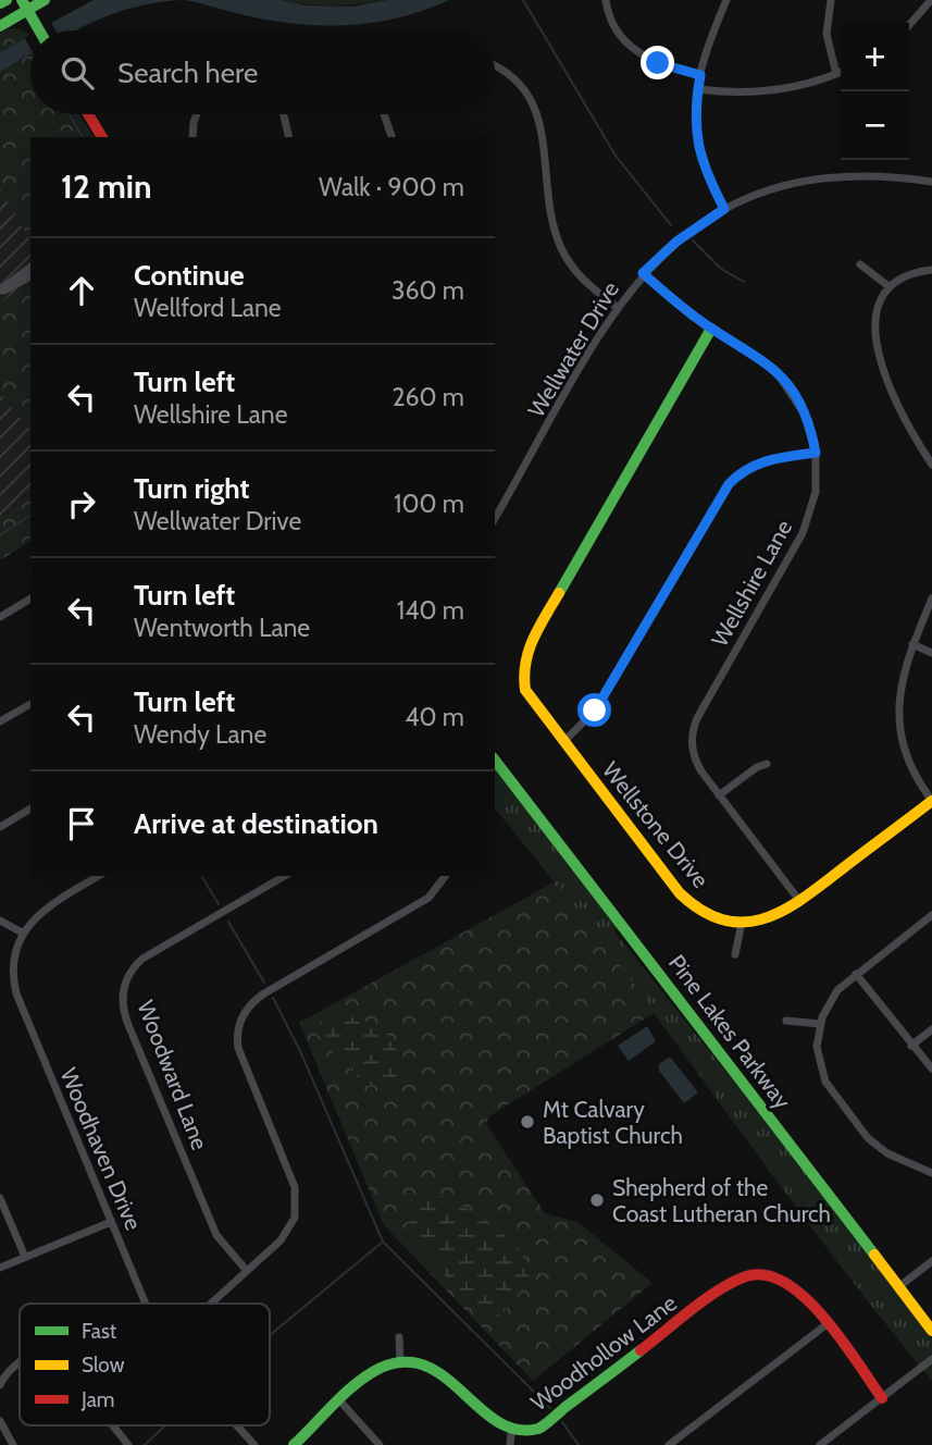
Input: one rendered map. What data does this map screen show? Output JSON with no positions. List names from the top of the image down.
{
  "streets": {
    "street": [
      "Wellwater Drive",
      "Wellshire Lane",
      "Wellstone Drive",
      "Pine Lakes Parkway",
      "Woodward Lane",
      "Woodhaven Drive",
      "Woodhollow Lane"
    ]
  },
  "crossings": [
    ["Wellwater Drive", "Wellshire Lane"],
    ["Wellshire Lane", "Wellstone Drive"]
  ],
  "places": ["Mt Calvary Baptist Church", "Shepherd of the Coast Lutheran Church"],
  "legend": ["Fast", "Slow", "Jam"],
  "page": {
    "map_buttons": ["+", "−"],
    "search": "Search here",
    "heading": ["12 min", "Walk · 900 m"],
    "list": [
      ["Continue", "Wellford Lane", "360 m"],
      ["Turn left", "Wellshire Lane", "260 m"],
      ["Turn right", "Wellwater Drive", "100 m"],
      ["Turn left", "Wentworth Lane", "140 m"],
      ["Turn left", "Wendy Lane", "40 m"],
      "Arrive at destination"
    ]
  }
}
